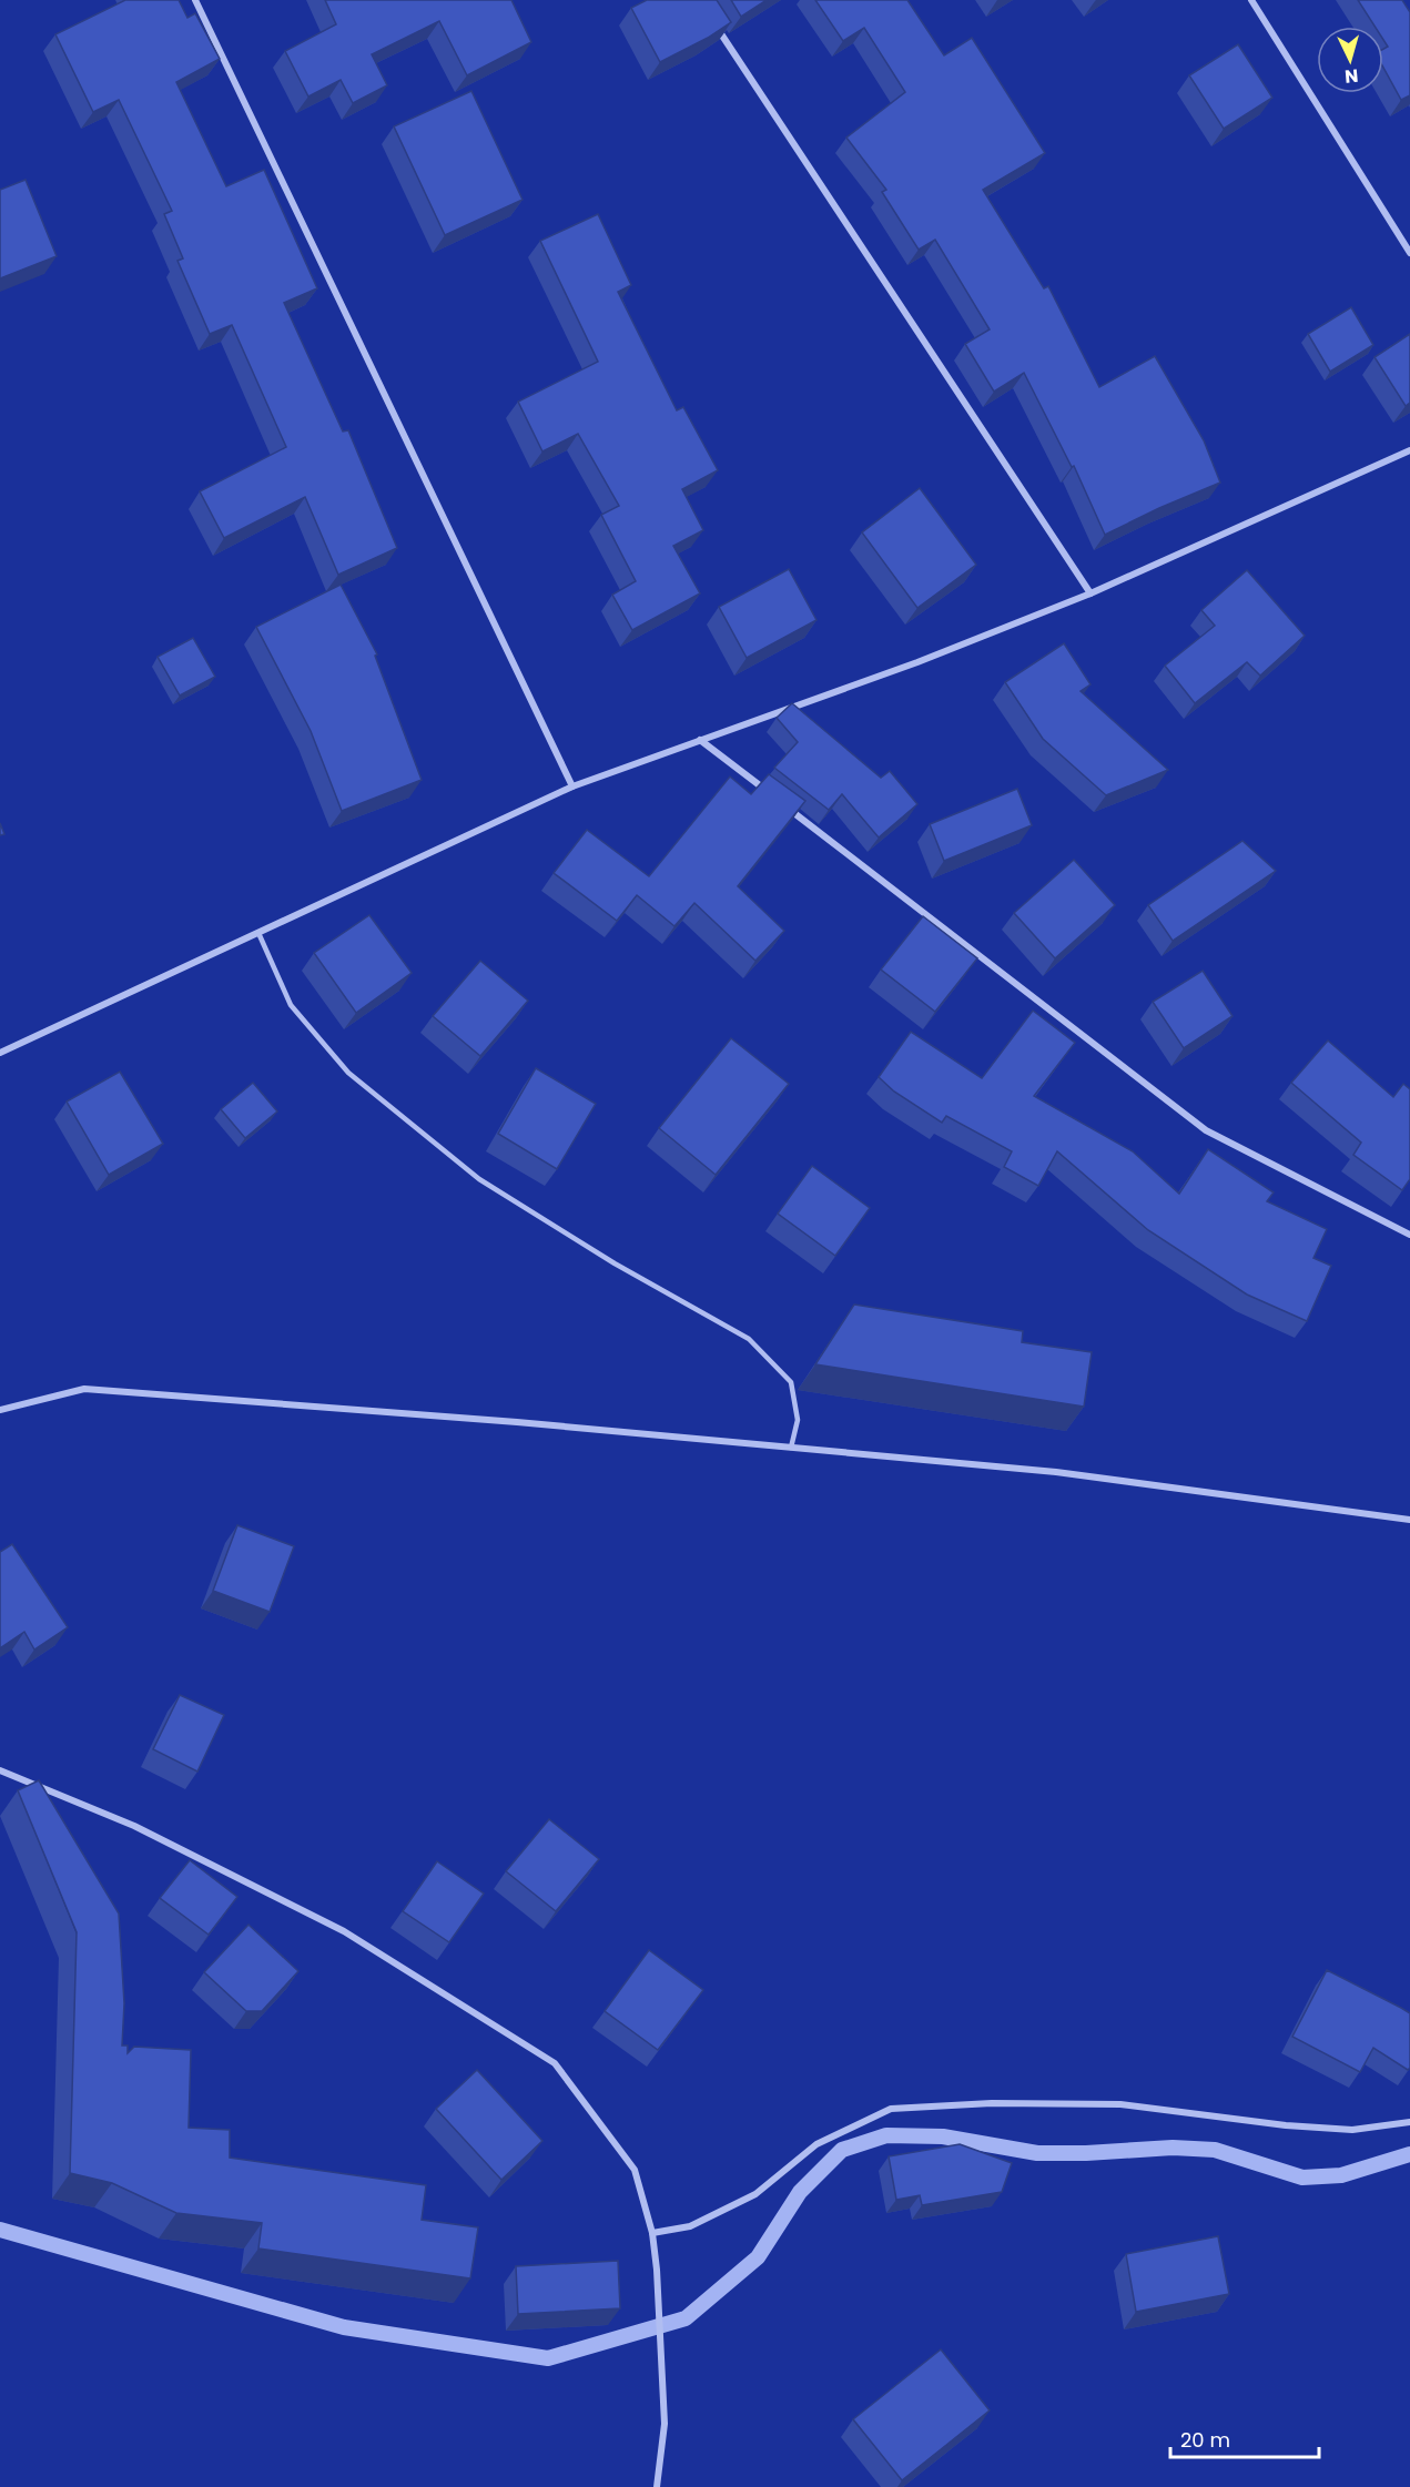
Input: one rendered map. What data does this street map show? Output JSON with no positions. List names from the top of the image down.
{
  "scale_bar": "20 m",
  "north": "bottom"
}
